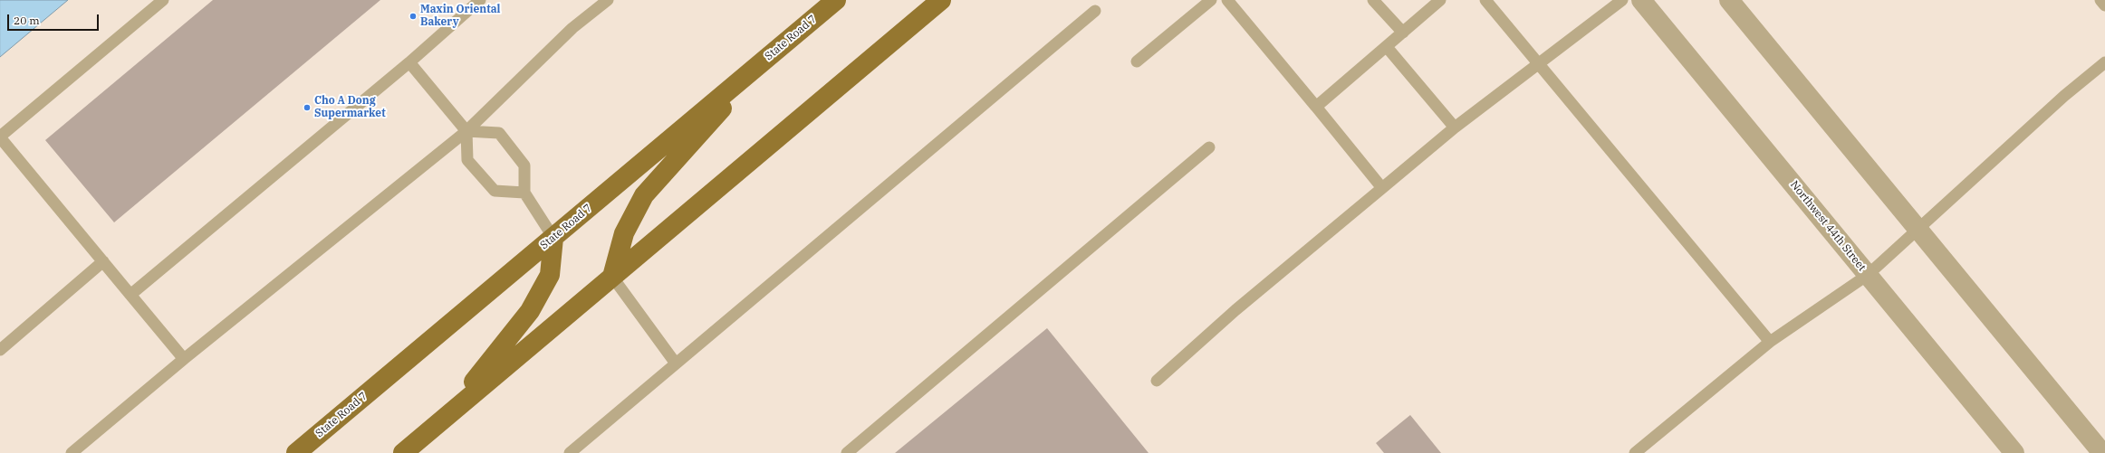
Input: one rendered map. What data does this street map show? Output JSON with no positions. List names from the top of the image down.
{
  "streets": {
    "main road": ["State Road 7"],
    "street": ["Northwest 44th Street"]
  },
  "places": ["Maxin Oriental Bakery", "Cho A Dong Supermarket"],
  "scale_bar": "20 m"
}
